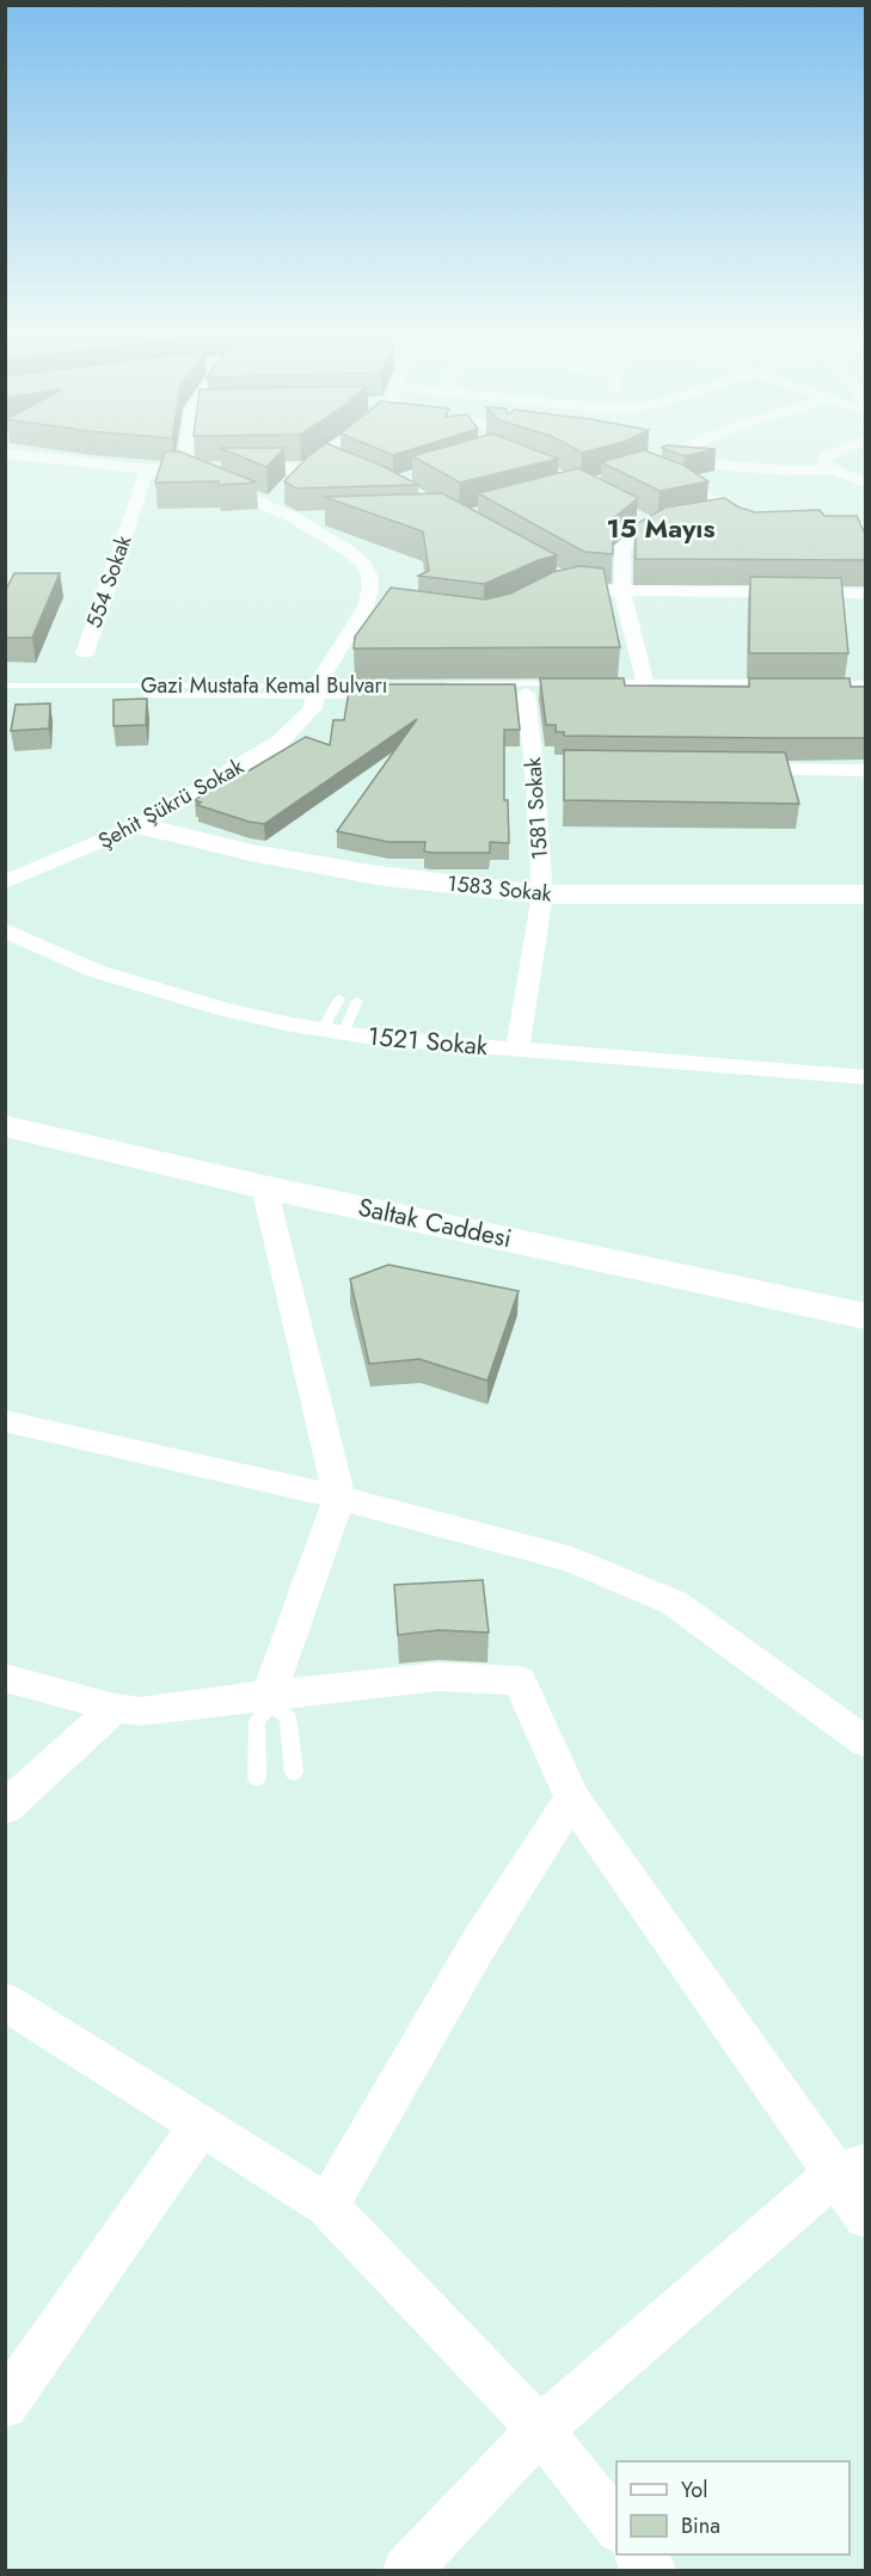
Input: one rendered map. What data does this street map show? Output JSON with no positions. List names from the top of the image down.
{
  "streets": {
    "street": [
      "554 Sokak",
      "Şehit Şükrü Sokak",
      "1581 Sokak",
      "1583 Sokak",
      "1521 Sokak",
      "Saltak Caddesi"
    ],
    "lane": ["Gazi Mustafa Kemal Bulvarı"]
  },
  "crossings": [
    ["Gazi Mustafa Kemal Bulvarı", "Şehit Şükrü Sokak"],
    ["Şehit Şükrü Sokak", "1583 Sokak"],
    ["1581 Sokak", "1583 Sokak"],
    ["1581 Sokak", "1521 Sokak"]
  ],
  "districts": ["15 Mayıs"],
  "legend": ["Yol", "Bina"]
}
